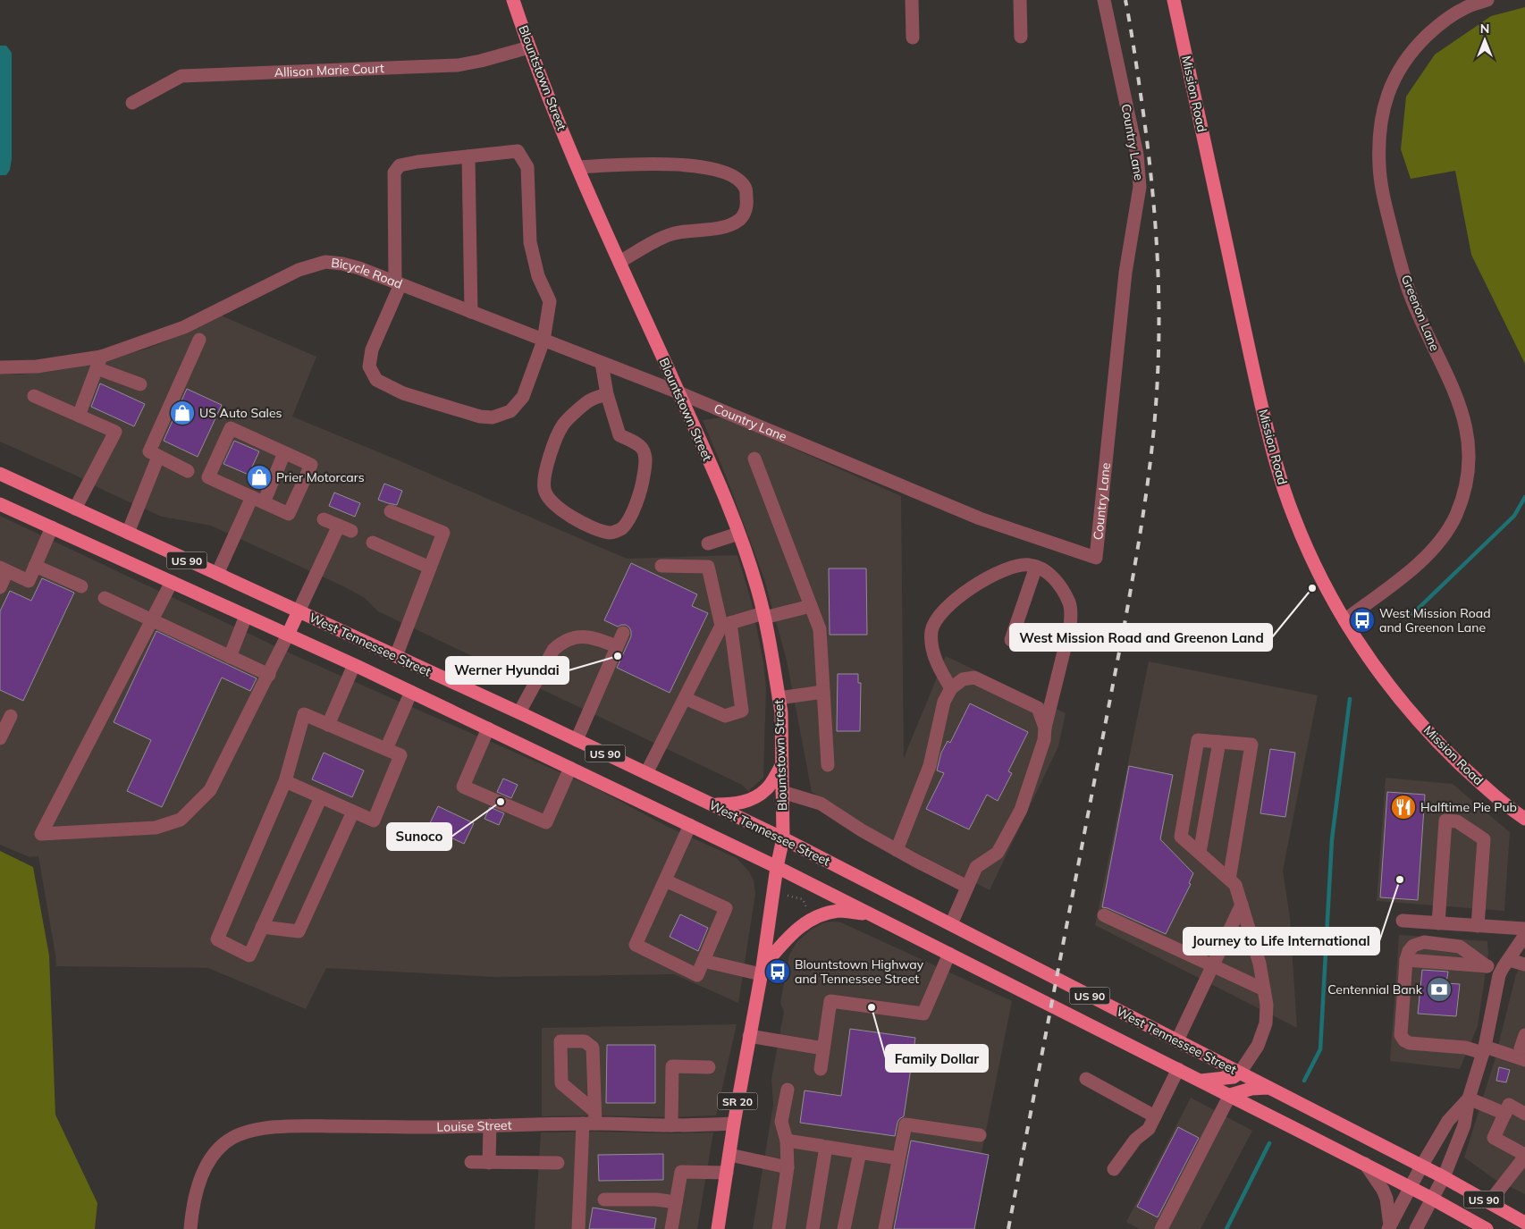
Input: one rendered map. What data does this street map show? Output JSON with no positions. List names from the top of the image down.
{
  "streets": {
    "main road": [
      "Blountstown Street",
      "Mission Road",
      "US 90",
      "West Tennessee Street",
      "SR 20"
    ],
    "street": [
      "Allison Marie Court",
      "Country Lane",
      "Bicycle Road",
      "Greenon Lane",
      "Louise Street"
    ]
  },
  "crossings": [
    ["Allison Marie Court", "Blountstown Street"],
    ["Blountstown Street", "Country Lane"],
    ["Blountstown Street", "Bicycle Road"],
    ["Blountstown Street", "West Tennessee Street"],
    ["Blountstown Street", "SR 20"],
    ["Mission Road", "Greenon Lane"],
    ["Country Lane", "Bicycle Road"],
    ["West Tennessee Street", "SR 20"],
    ["SR 20", "Louise Street"]
  ],
  "places": {
    "shop": ["US Auto Sales", "Prier Motorcars"],
    "other": [
      "West Mission Road and Greenon Land",
      "Werner Hyundai",
      "Sunoco",
      "Journey to Life International",
      "Family Dollar"
    ],
    "bus stop": ["West Mission Road and Greenon Lane", "Blountstown Highway and Tennessee Street"],
    "restaurant": ["Halftime Pie Pub"],
    "bank": ["Centennial Bank"]
  },
  "north": "top"
}
